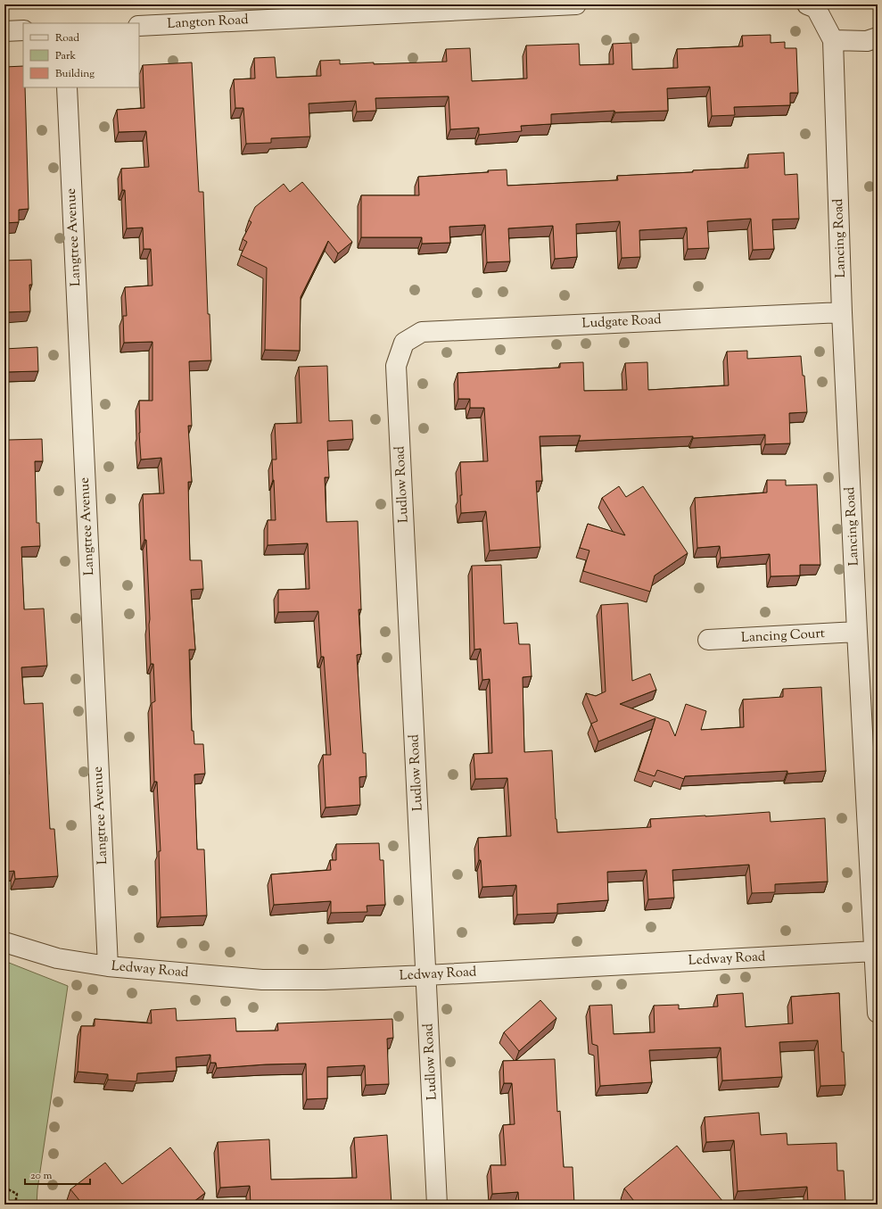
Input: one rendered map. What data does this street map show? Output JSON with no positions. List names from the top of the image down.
{
  "streets": {
    "street": [
      "Langton Road",
      "Langtree Avenue",
      "Lancing Road",
      "Ludgate Road",
      "Ludlow Road",
      "Lancing Court",
      "Ledway Road"
    ]
  },
  "crossings": [
    ["Langtree Avenue", "Ledway Road"],
    ["Lancing Road", "Ludgate Road"],
    ["Lancing Road", "Lancing Court"],
    ["Lancing Road", "Ledway Road"],
    ["Ludgate Road", "Ludlow Road"],
    ["Ludlow Road", "Ledway Road"]
  ],
  "legend": ["Road", "Park", "Building"],
  "scale_bar": "20 m"
}
